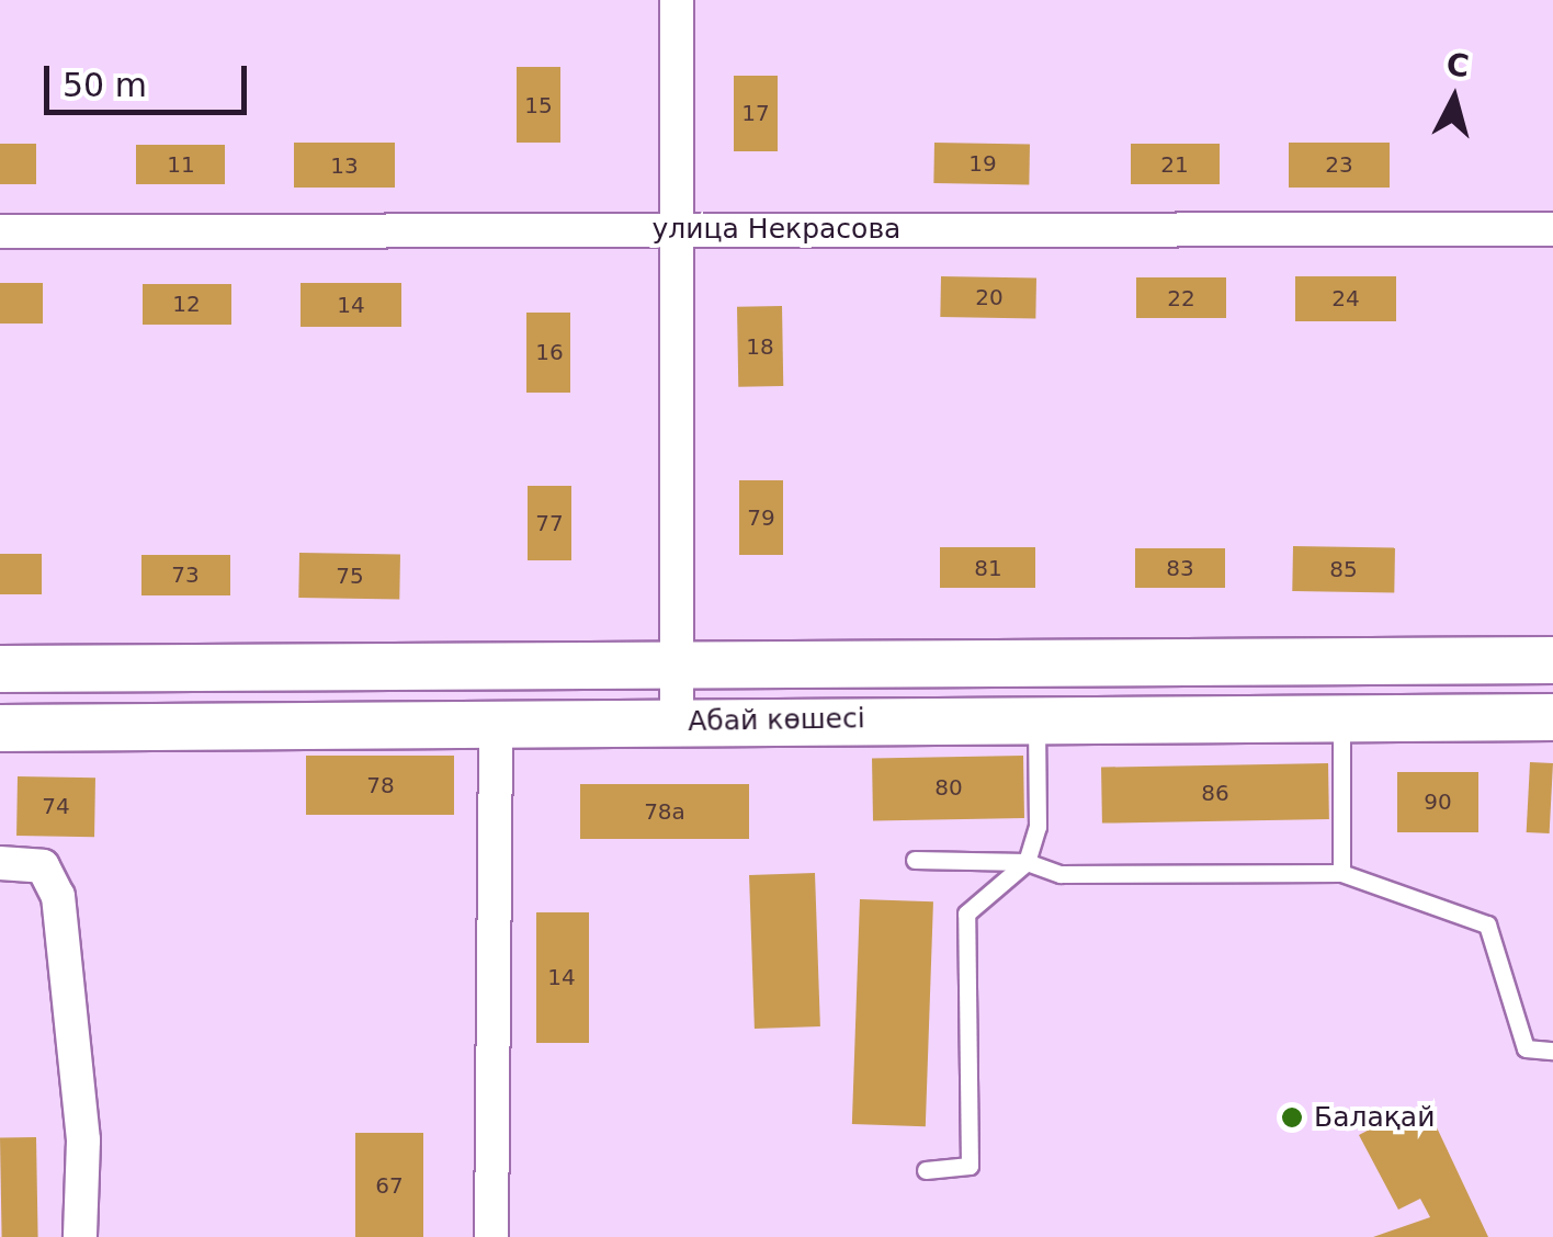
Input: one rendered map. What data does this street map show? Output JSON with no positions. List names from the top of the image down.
{
  "streets": {
    "street": ["улица Некрасова", "Абай көшесі"]
  },
  "places": ["Балақай"],
  "house_numbers": [
    "15",
    "17",
    "19",
    "11",
    "21",
    "23",
    "13",
    "20",
    "22",
    "24",
    "12",
    "14",
    "18",
    "16",
    "79",
    "77",
    "81",
    "83",
    "85",
    "73",
    "75",
    "78",
    "80",
    "86",
    "90",
    "74",
    "78а",
    "14",
    "67"
  ],
  "scale_bar": "50 m",
  "north": "top"
}
